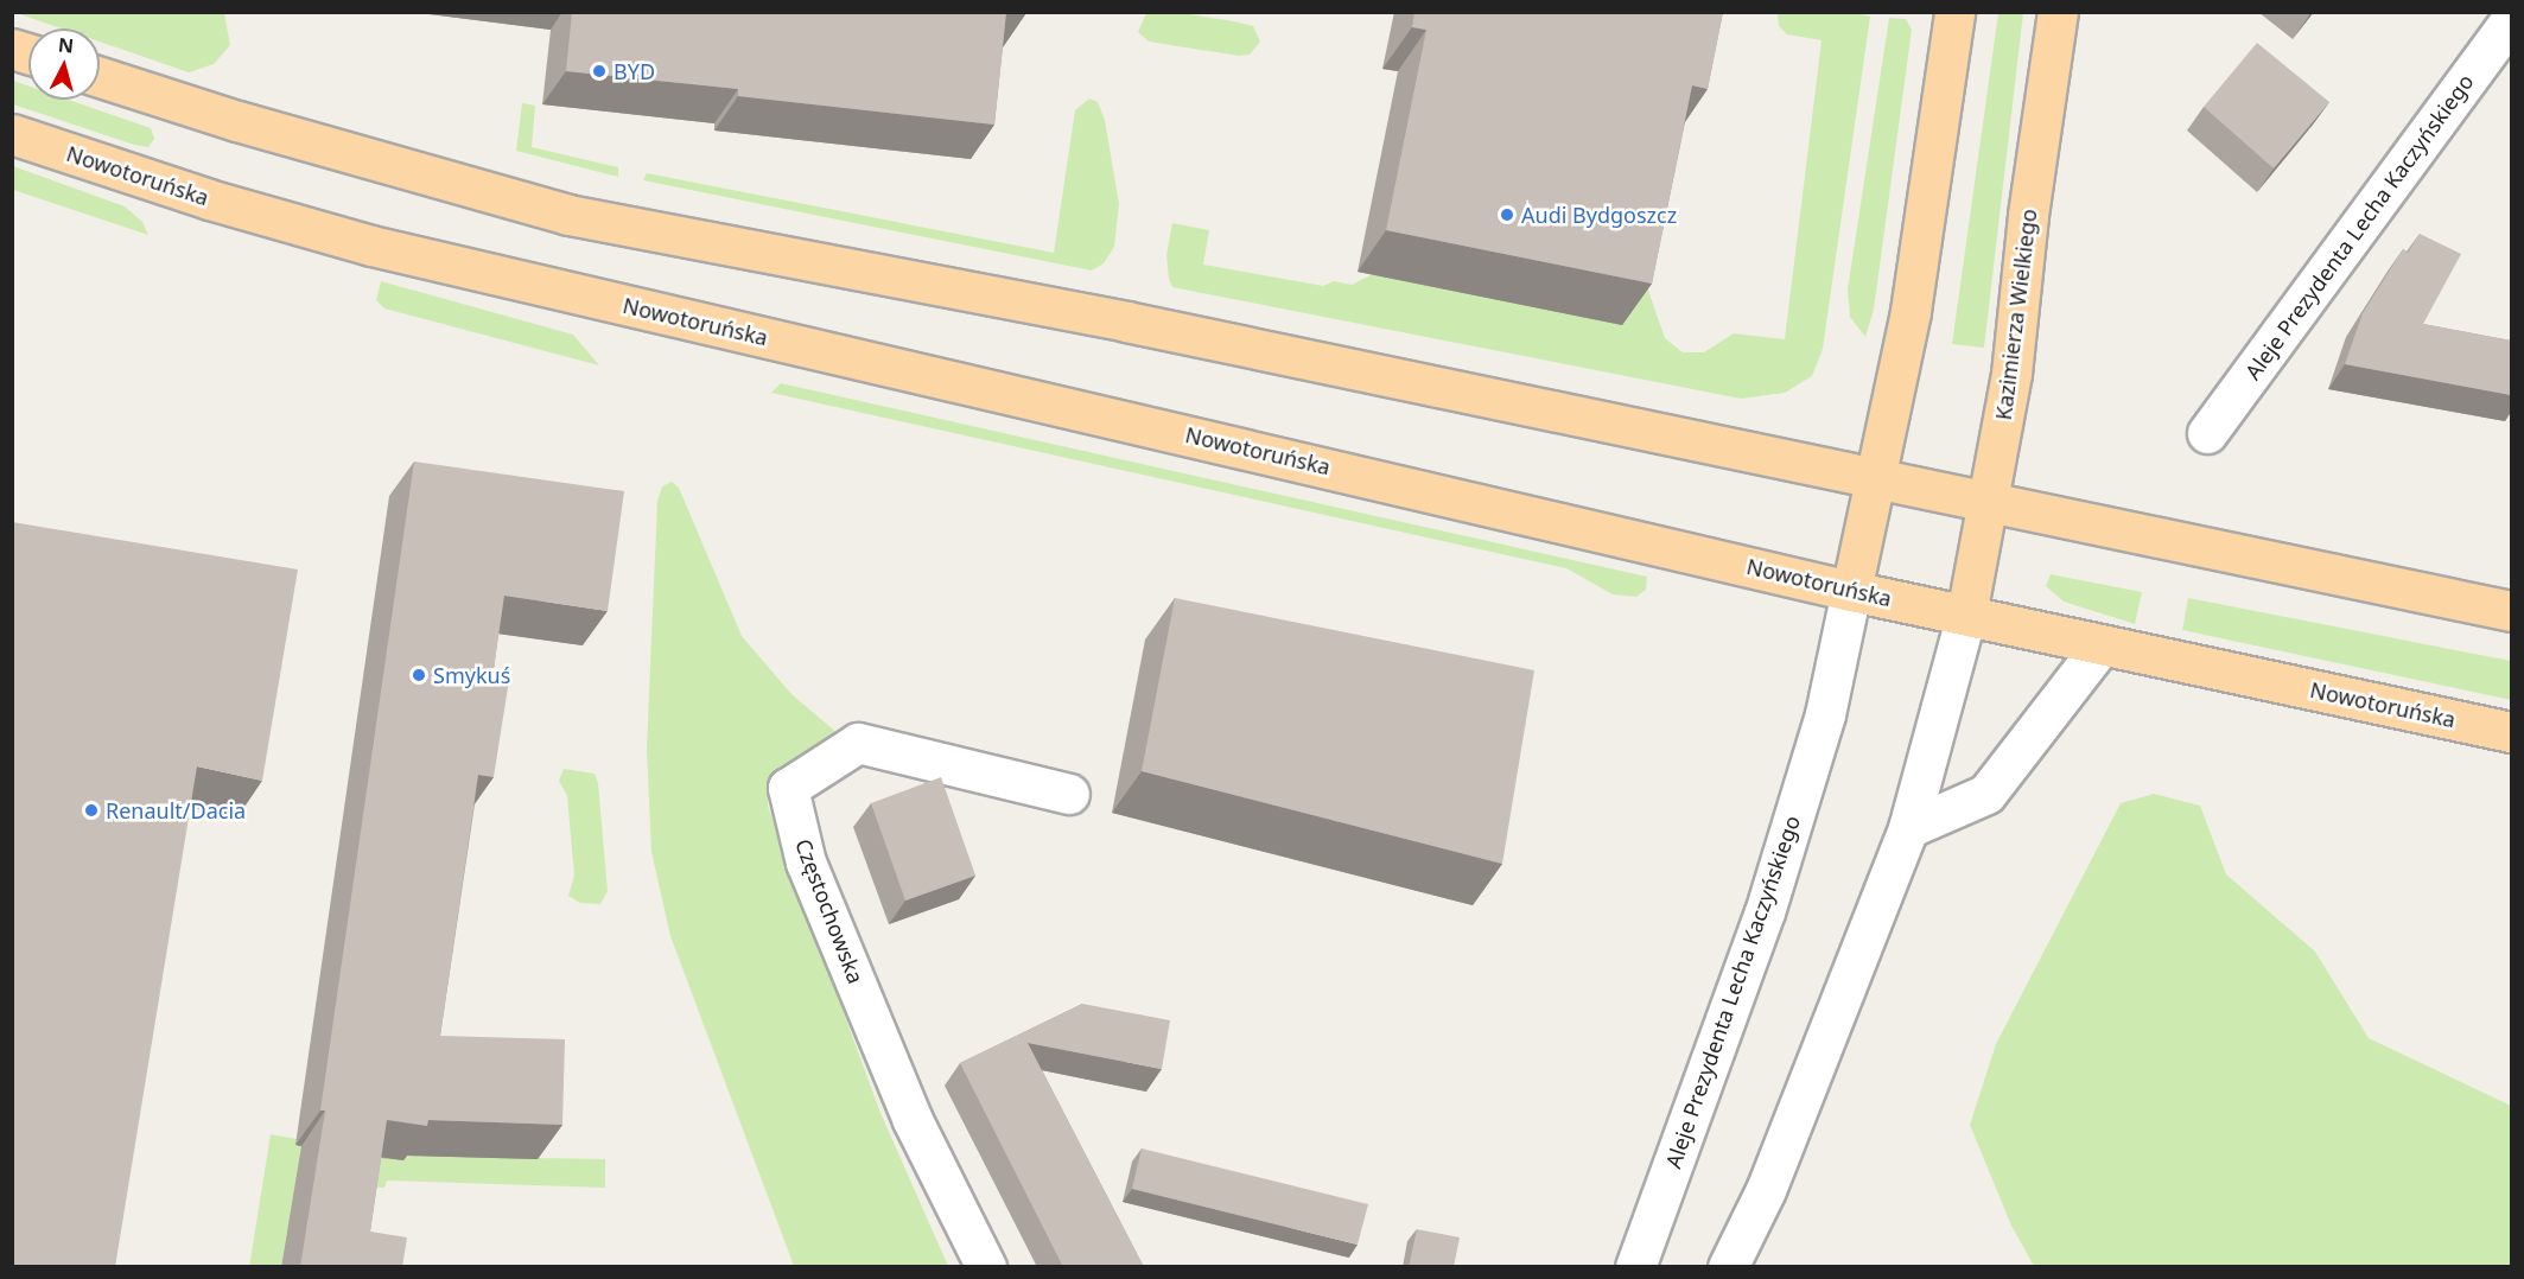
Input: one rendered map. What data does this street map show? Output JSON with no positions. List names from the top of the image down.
{
  "streets": {
    "main road": ["Nowotoruńska", "Kazimierza Wielkiego"],
    "street": ["Aleje Prezydenta Lecha Kaczyńskiego", "Częstochowska"]
  },
  "crossings": [
    ["Nowotoruńska", "Aleje Prezydenta Lecha Kaczyńskiego"],
    ["Nowotoruńska", "Kazimierza Wielkiego"]
  ],
  "places": [
    "BYD",
    "Audi Bydgoszcz",
    "Smykuś",
    "Renault/Dacia"
  ],
  "north": "top"
}
